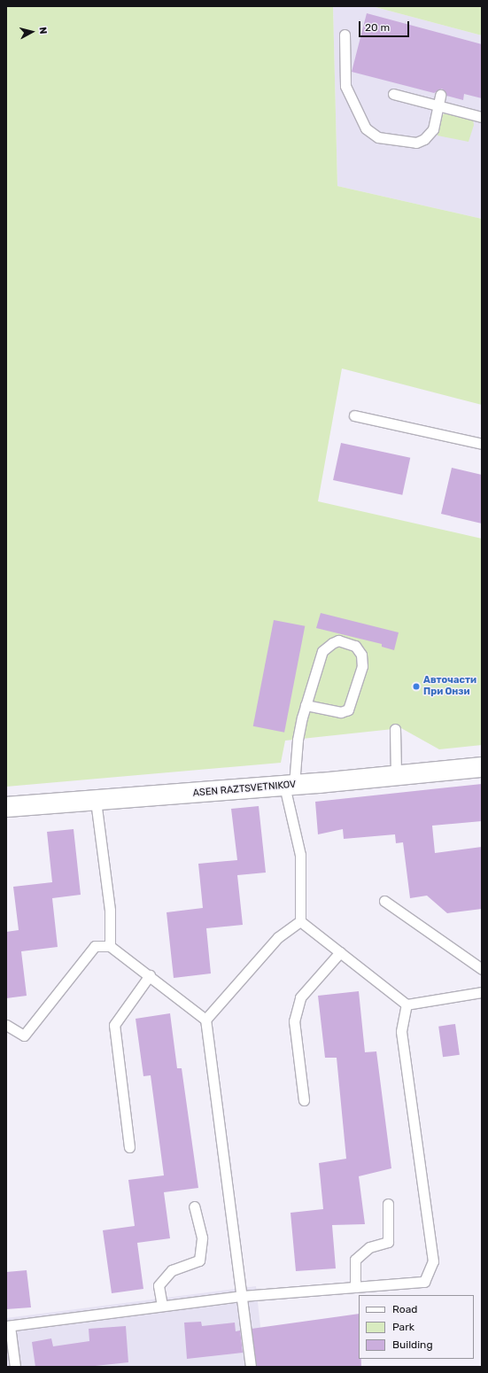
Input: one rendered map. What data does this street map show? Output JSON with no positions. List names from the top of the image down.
{
  "streets": {
    "street": ["ASEN RAZTSVETNIKOV"]
  },
  "places": ["Авточасти При Онзи"],
  "legend": ["Road", "Park", "Building"],
  "scale_bar": "20 m",
  "north": "right"
}
